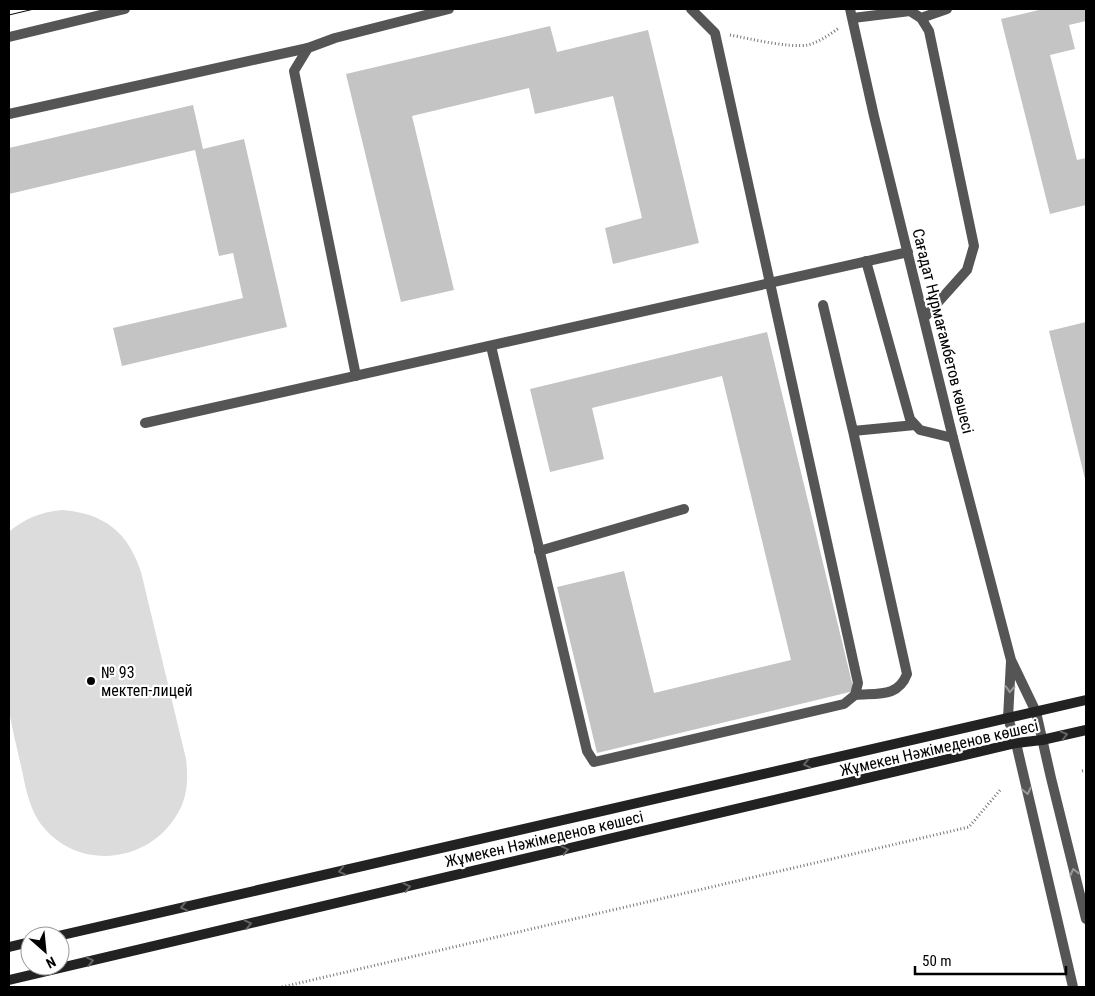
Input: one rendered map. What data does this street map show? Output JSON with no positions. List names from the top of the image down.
{
  "streets": {
    "main road": ["Жұмекен Нәжімеденов көшесі"],
    "street": ["Сағадат Нұрмағамбетов көшесі"]
  },
  "crossings": [
    ["Сағадат Нұрмағамбетов көшесі", "Жұмекен Нәжімеденов көшесі"]
  ],
  "places": ["№ 93 мектеп-лицей"],
  "scale_bar": "50 m",
  "north": "bottom right"
}
